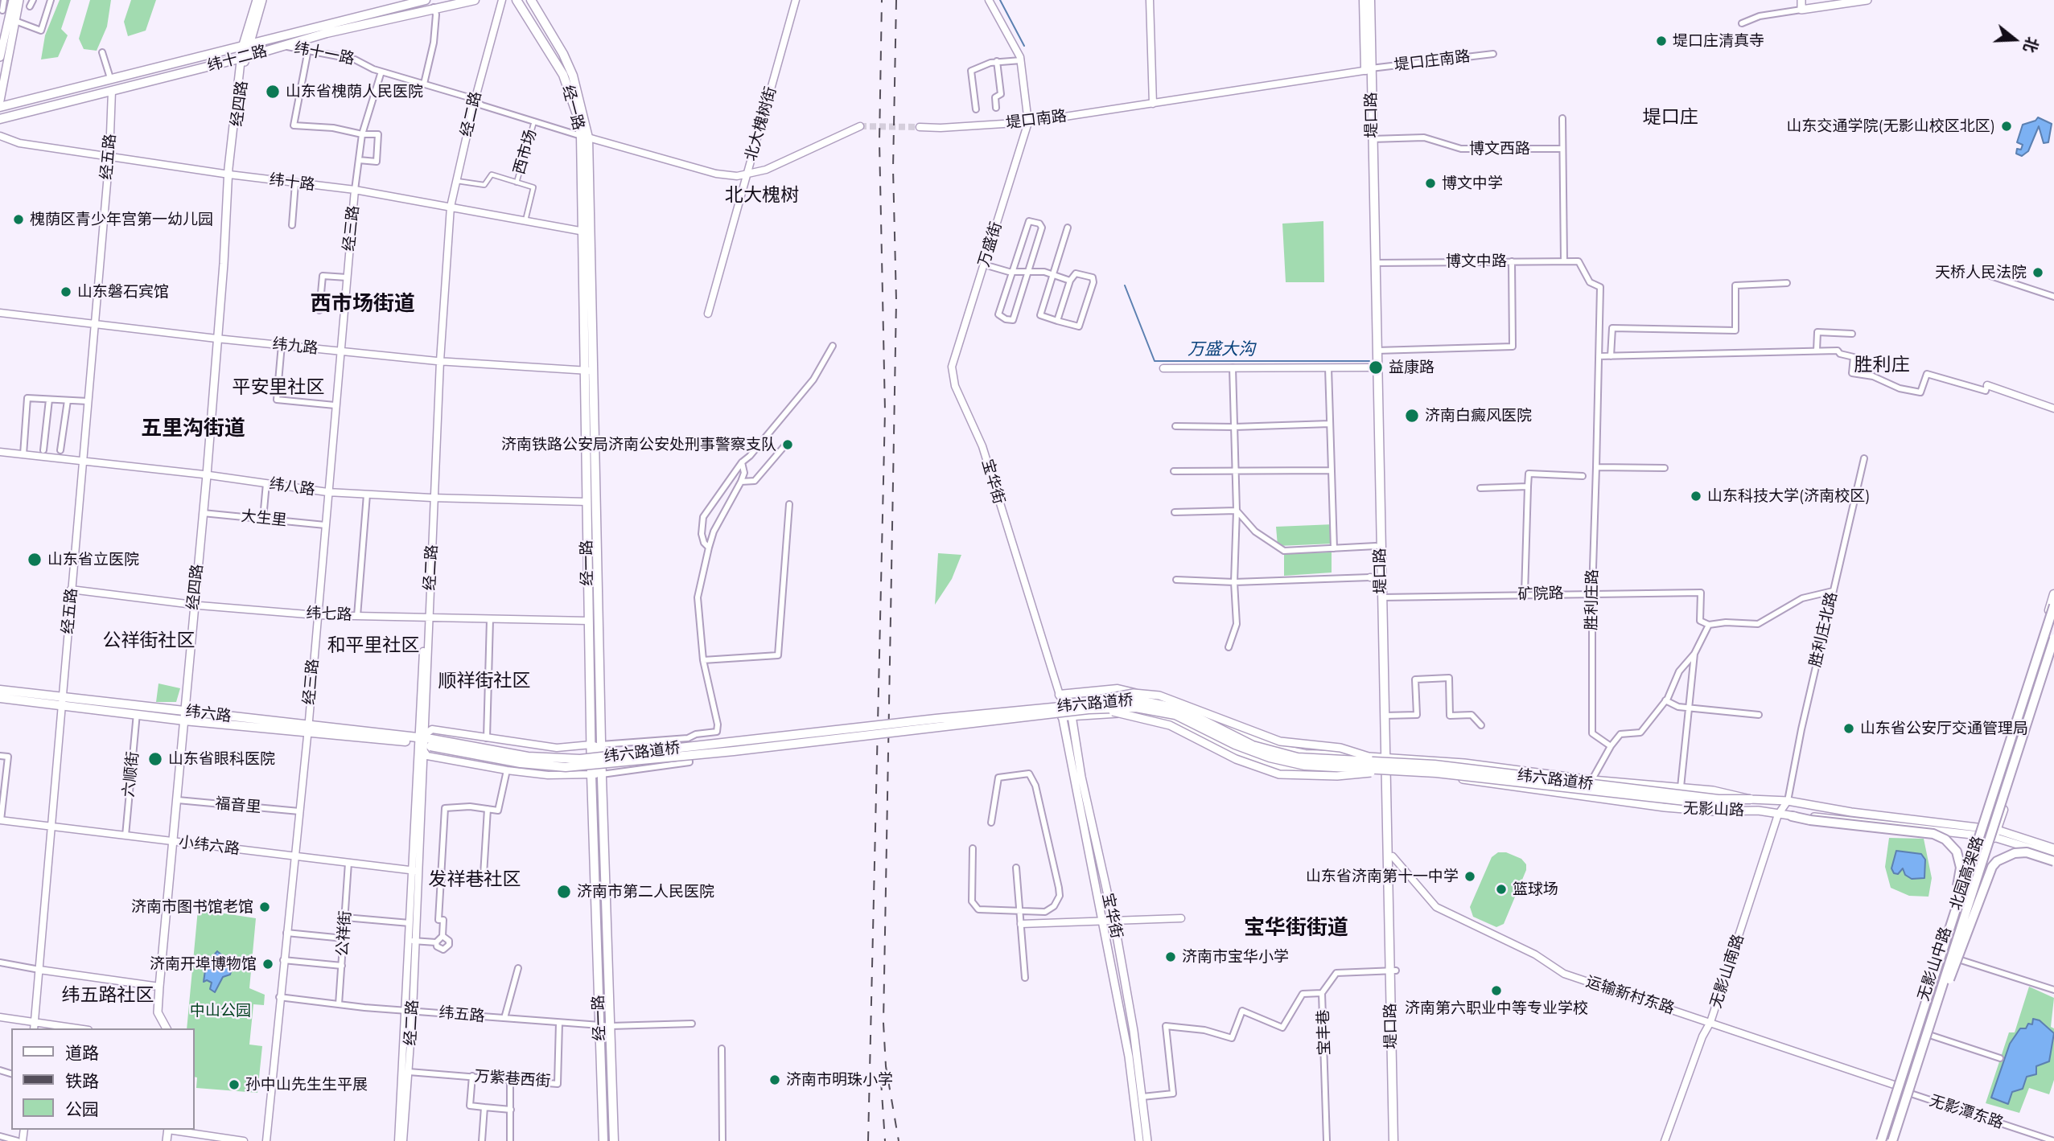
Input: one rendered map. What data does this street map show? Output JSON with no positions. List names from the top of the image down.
{
  "streets": {
    "highway": ["北园高架路"],
    "main road": [
      "纬十二路",
      "经四路",
      "经一路",
      "堤口路",
      "宝华街",
      "纬六路道桥",
      "纬六路",
      "无影山路",
      "无影山中路"
    ],
    "street": [
      "纬十一路",
      "堤口庄南路",
      "经二路",
      "堤口南路",
      "北大槐树街",
      "博文西路",
      "西市场",
      "经五路",
      "纬十路",
      "经三路",
      "万盛街",
      "博文中路",
      "纬九路",
      "纬八路",
      "大生里",
      "矿院路",
      "胜利庄路",
      "纬七路",
      "胜利庄北路",
      "六顺街",
      "福音里",
      "小纬六路",
      "公祥街",
      "无影山南路",
      "运输新村东路",
      "纬五路",
      "宝丰巷",
      "万紫巷西街",
      "无影潭东路"
    ]
  },
  "crossings": [
    ["纬十一路", "纬十二路"],
    ["纬十一路", "经一路"],
    ["纬十一路", "经二路"],
    ["纬十一路", "西市场"],
    ["纬十二路", "经四路"],
    ["纬十二路", "经五路"],
    ["堤口庄南路", "堤口路"],
    ["堤口庄南路", "堤口南路"],
    ["经四路", "纬十路"],
    ["经四路", "纬九路"],
    ["经四路", "纬八路"],
    ["经四路", "大生里"],
    ["经四路", "纬七路"],
    ["经四路", "纬六路"],
    ["经四路", "福音里"],
    ["经四路", "小纬六路"],
    ["经一路", "纬十路"],
    ["经一路", "纬九路"],
    ["经一路", "纬八路"],
    ["经一路", "纬七路"],
    ["经一路", "纬六路"],
    ["经一路", "纬五路"],
    ["经二路", "西市场"],
    ["经二路", "纬十路"],
    ["经二路", "纬九路"],
    ["经二路", "纬八路"],
    ["经二路", "纬七路"],
    ["经二路", "纬六路道桥"],
    ["经二路", "纬六路"],
    ["经二路", "小纬六路"],
    ["经二路", "纬五路"],
    ["经二路", "万紫巷西街"],
    ["堤口路", "堤口南路"],
    ["堤口路", "博文西路"],
    ["堤口路", "博文中路"],
    ["堤口路", "矿院路"],
    ["堤口路", "无影山路"],
    ["堤口路", "宝丰巷"],
    ["堤口南路", "万盛街"],
    ["西市场", "纬十路"],
    ["经五路", "纬十路"],
    ["经五路", "纬九路"],
    ["经五路", "纬八路"],
    ["经五路", "纬七路"],
    ["经五路", "纬六路"],
    ["经五路", "小纬六路"],
    ["纬十路", "经三路"],
    ["经三路", "纬九路"],
    ["经三路", "纬八路"],
    ["经三路", "大生里"],
    ["经三路", "纬七路"],
    ["经三路", "纬六路"],
    ["经三路", "福音里"],
    ["经三路", "小纬六路"],
    ["经三路", "纬五路"],
    ["万盛街", "宝华街"],
    ["博文中路", "胜利庄路"],
    ["矿院路", "胜利庄路"],
    ["胜利庄北路", "无影山路"],
    ["胜利庄北路", "无影山南路"],
    ["纬六路道桥", "纬六路"],
    ["纬六路道桥", "无影山路"],
    ["纬六路", "六顺街"],
    ["六顺街", "小纬六路"],
    ["无影山路", "无影山中路"],
    ["无影山路", "无影山南路"],
    ["小纬六路", "公祥街"],
    ["北园高架路", "无影山中路"],
    ["公祥街", "纬五路"],
    ["无影山中路", "运输新村东路"],
    ["无影山中路", "无影潭东路"],
    ["无影山南路", "运输新村东路"],
    ["纬五路", "万紫巷西街"]
  ],
  "districts": [
    "堤口庄",
    "北大槐树",
    "西市场街道",
    "胜利庄",
    "平安里社区",
    "五里沟街道",
    "公祥街社区",
    "和平里社区",
    "顺祥街社区",
    "发祥巷社区",
    "宝华街街道",
    "纬五路社区"
  ],
  "water": ["万盛大沟"],
  "parks": ["中山公园"],
  "places": [
    "堤口庄清真寺",
    "山东省槐荫人民医院",
    "山东交通学院(无影山校区北区)",
    "博文中学",
    "槐荫区青少年宫第一幼儿园",
    "天桥人民法院",
    "山东磐石宾馆",
    "益康路",
    "济南白癜风医院",
    "济南铁路公安局济南公安处刑事警察支队",
    "山东科技大学(济南校区)",
    "山东省立医院",
    "山东省公安厅交通管理局",
    "山东省眼科医院",
    "山东省济南第十一中学",
    "篮球场",
    "济南市第二人民医院",
    "济南市图书馆老馆",
    "济南市宝华小学",
    "济南开埠博物馆",
    "济南第六职业中等专业学校",
    "济南市明珠小学",
    "孙中山先生生平展"
  ],
  "legend": ["道路", "铁路", "公园"],
  "north": "right"
}
